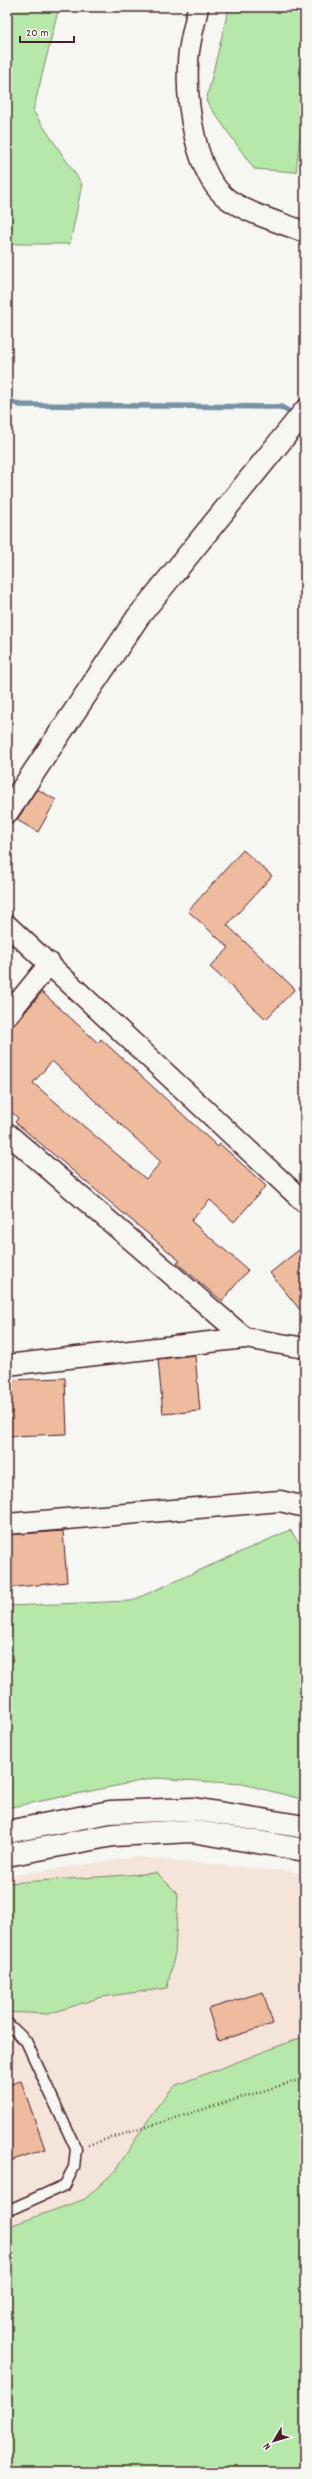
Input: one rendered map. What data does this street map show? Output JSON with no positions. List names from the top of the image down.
{
  "scale_bar": "20 m",
  "north": "bottom left"
}
